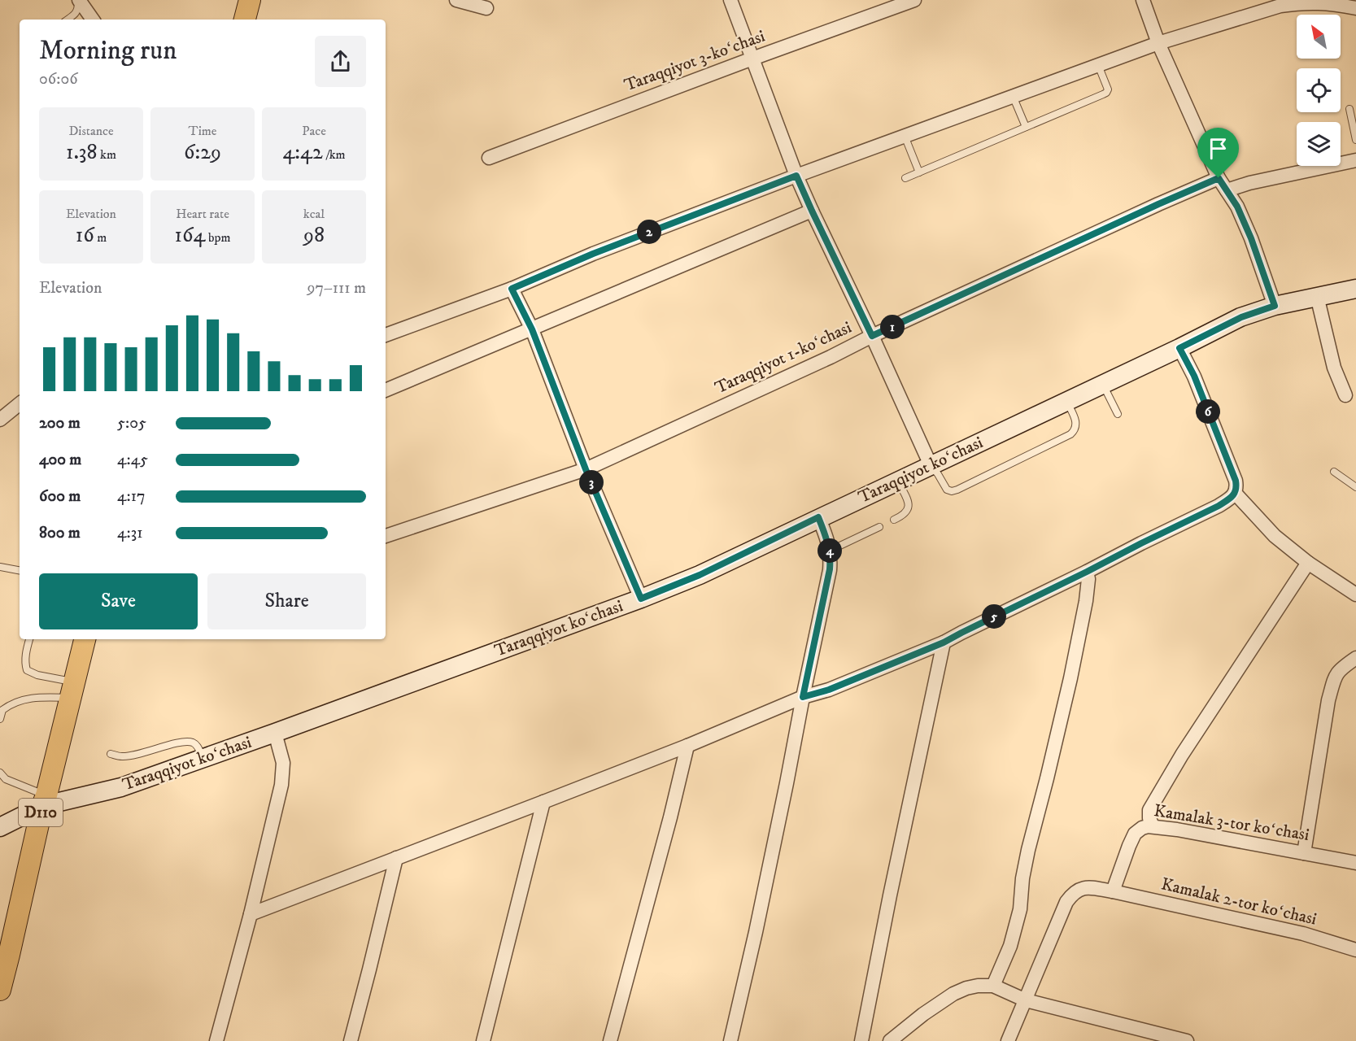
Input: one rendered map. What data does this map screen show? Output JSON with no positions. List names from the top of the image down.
{
  "streets": {
    "main road": ["D110"],
    "street": [
      "Taraqqiyot 3-koʻchasi",
      "Taraqqiyot 1-koʻchasi",
      "Taraqqiyot koʻchasi",
      "Kamalak 3-tor koʻchasi",
      "Kamalak 2-tor koʻchasi"
    ]
  },
  "crossings": [
    ["Taraqqiyot koʻchasi", "D110"],
    ["Kamalak 3-tor koʻchasi", "Kamalak 2-tor koʻchasi"]
  ],
  "north": "top left",
  "page": {
    "heading": ["Morning run", "06:06"],
    "stats": [
      ["Distance", "1.38 km"],
      ["Time", "6:29"],
      ["Pace", "4:42 /km"],
      ["Elevation", "16 m"],
      ["Heart rate", "164 bpm"],
      ["kcal", "98"]
    ],
    "pins": [
      "2",
      "1",
      "6",
      "3",
      "4",
      "5"
    ],
    "chart": ["Elevation", "97–111 m"],
    "list": [
      {
        "name": "200 m",
        "note": "5:05"
      },
      {
        "name": "400 m",
        "note": "4:45"
      },
      {
        "name": "600 m",
        "note": "4:17"
      },
      {
        "name": "800 m",
        "note": "4:31"
      }
    ],
    "buttons": ["Save", "Share"]
  }
}
